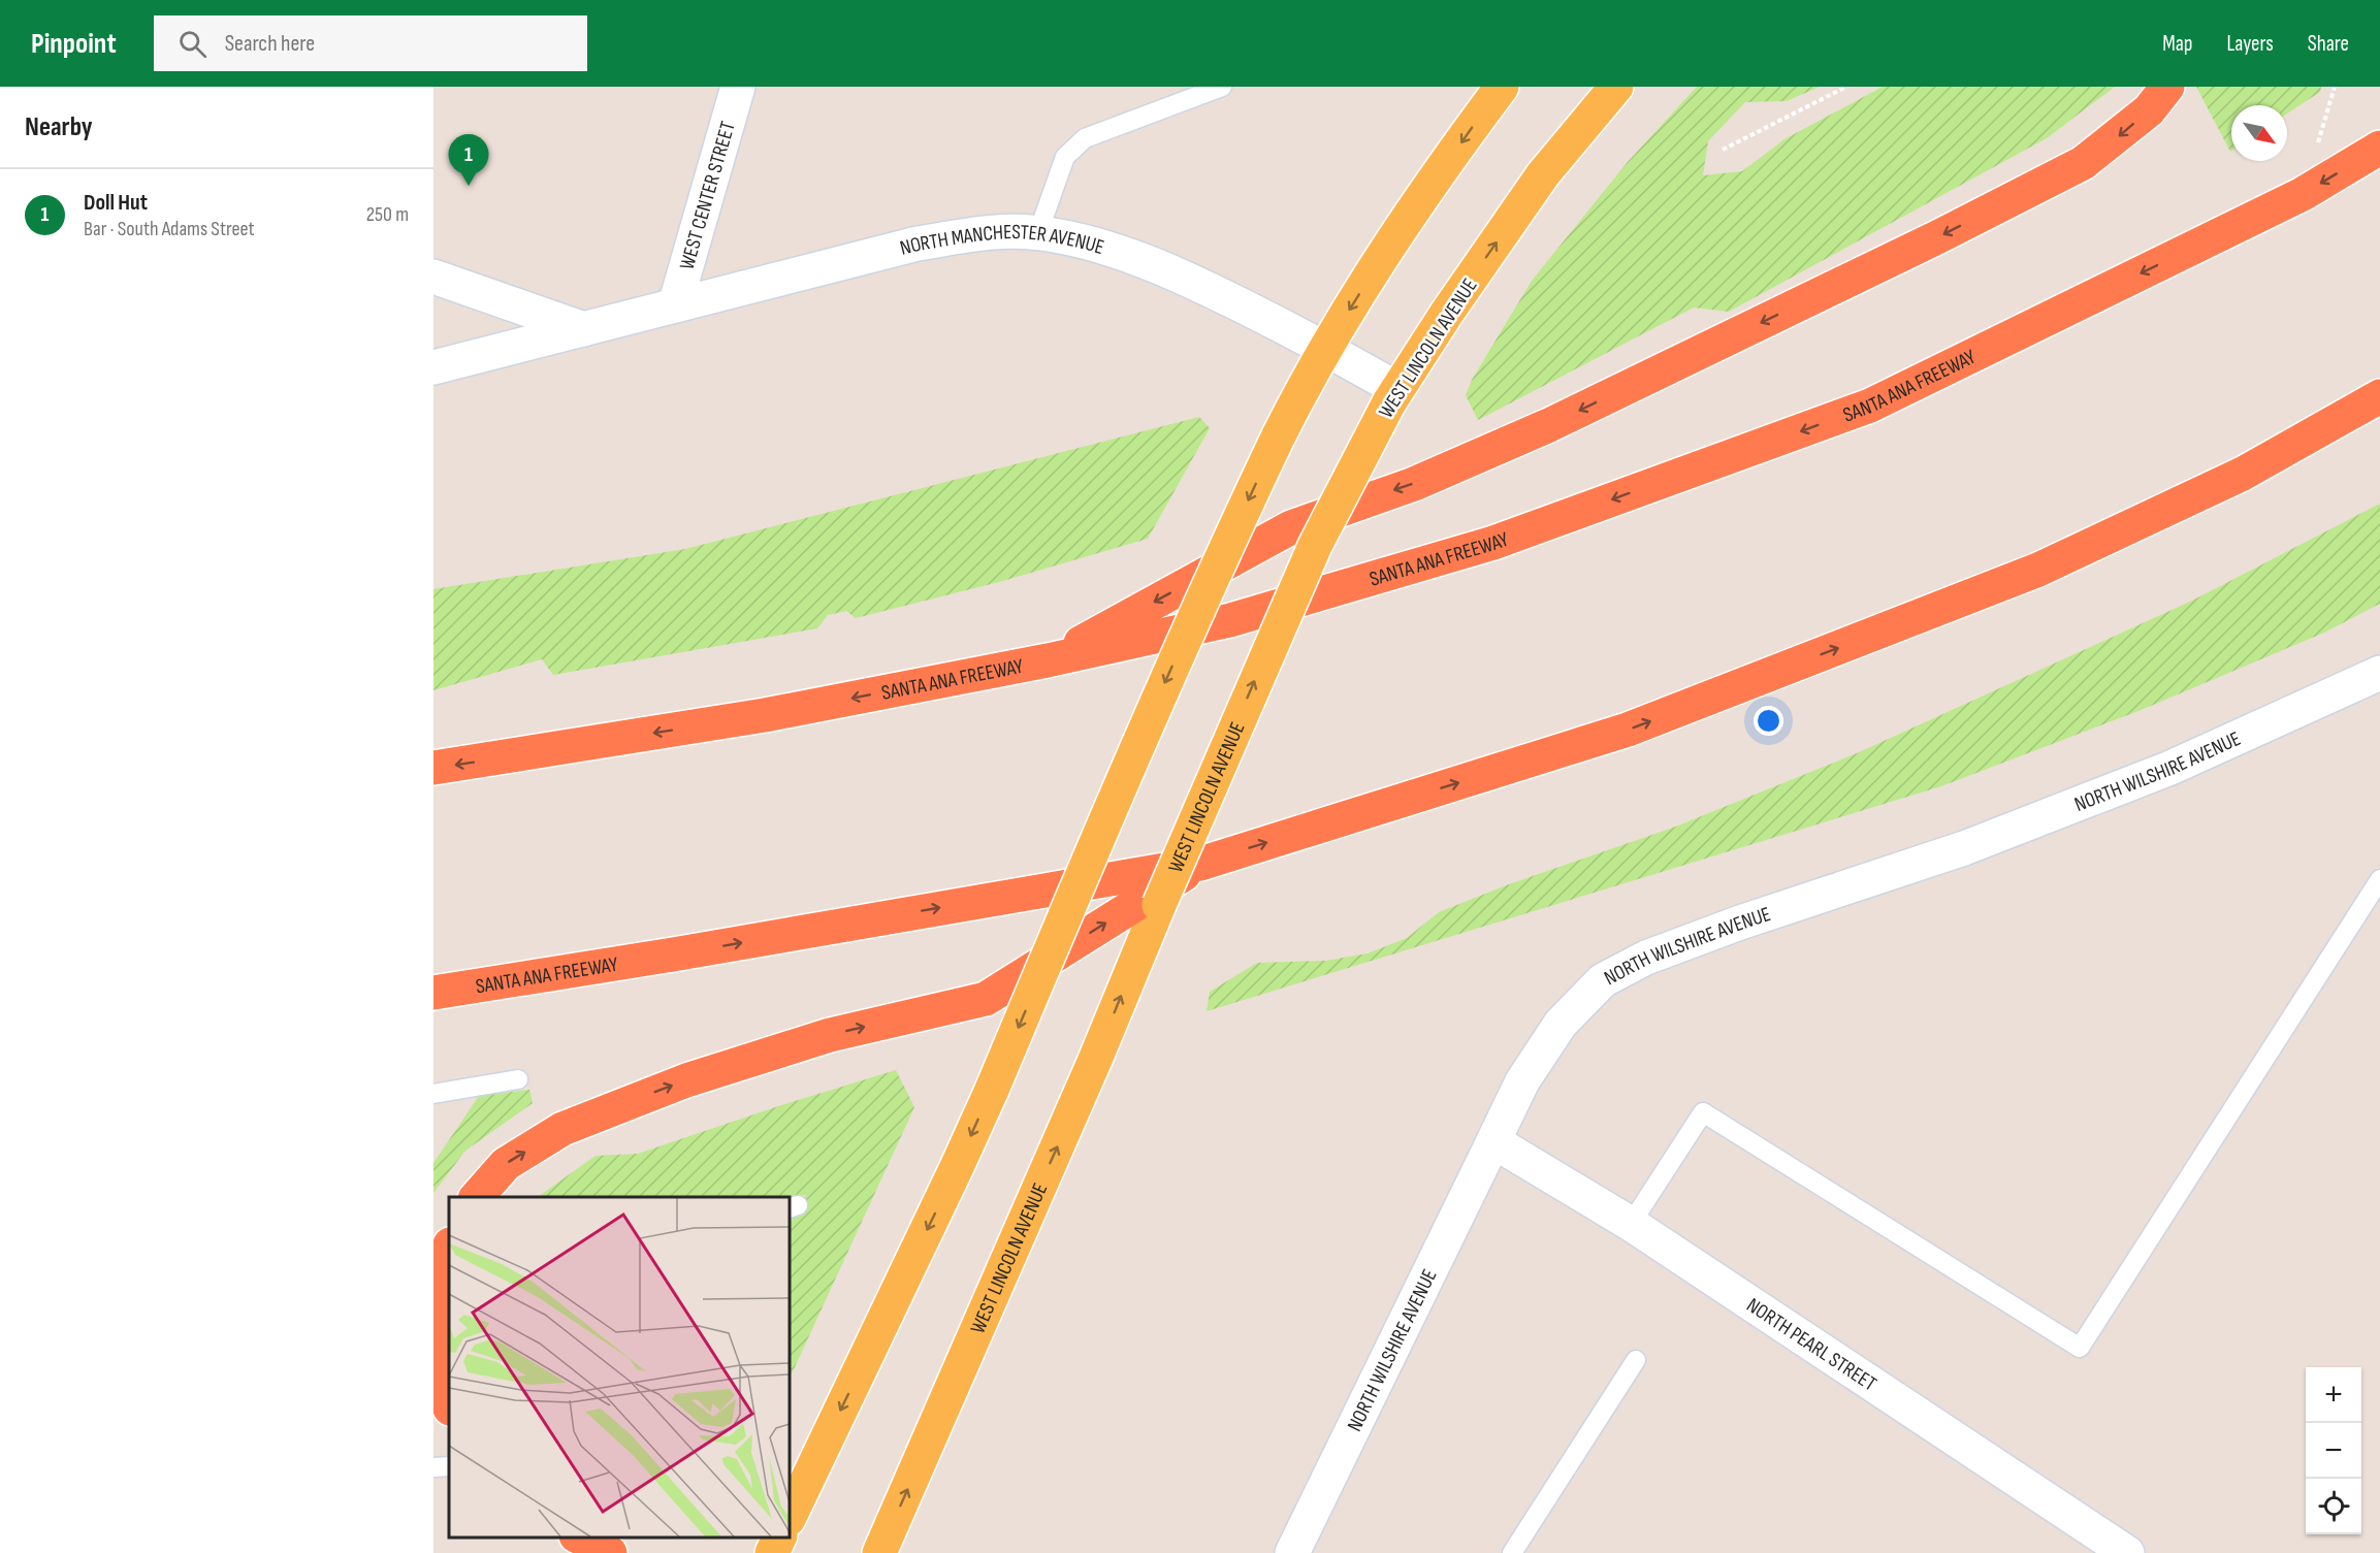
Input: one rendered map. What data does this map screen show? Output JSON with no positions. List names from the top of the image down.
{
  "streets": {
    "highway": ["SANTA ANA FREEWAY"],
    "main road": ["WEST LINCOLN AVENUE"],
    "street": [
      "WEST CENTER STREET",
      "NORTH MANCHESTER AVENUE",
      "NORTH WILSHIRE AVENUE",
      "NORTH PEARL STREET"
    ]
  },
  "crossings": [
    ["WEST CENTER STREET", "NORTH MANCHESTER AVENUE"],
    ["NORTH MANCHESTER AVENUE", "WEST LINCOLN AVENUE"],
    ["NORTH WILSHIRE AVENUE", "NORTH PEARL STREET"]
  ],
  "north": "bottom right",
  "page": {
    "header": "Pinpoint",
    "search": "Search here",
    "nav": ["Map", "Layers", "Share"],
    "heading": "Nearby",
    "pins": "1",
    "list": [
      {
        "mark": "1",
        "name": "Doll Hut",
        "note": "Bar · South Adams Street",
        "value": "250 m"
      }
    ],
    "map_buttons": ["+", "−"]
  }
}
